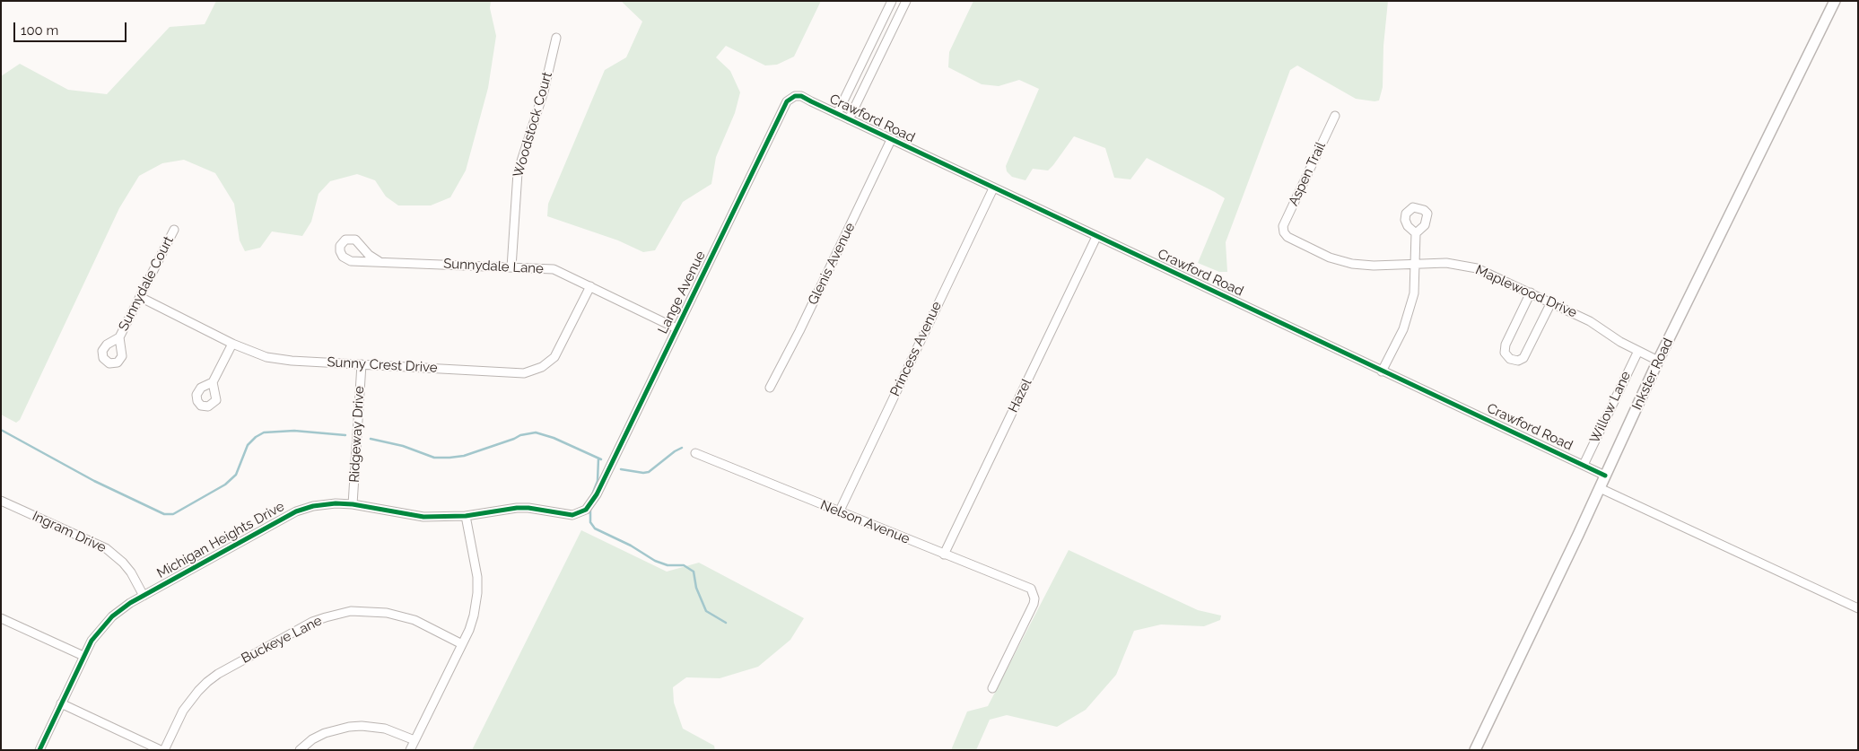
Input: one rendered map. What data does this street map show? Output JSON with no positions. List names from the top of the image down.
{
  "streets": {
    "street": [
      "Crawford Road",
      "Woodstock Court",
      "Aspen Trail",
      "Glenis Avenue",
      "Sunnydale Lane",
      "Sunnydale Court",
      "Maplewood Drive",
      "Lange Avenue",
      "Princess Avenue",
      "Sunny Crest Drive",
      "Inkster Road",
      "Hazel",
      "Willow Lane",
      "Ridgeway Drive",
      "Nelson Avenue",
      "Ingram Drive",
      "Michigan Heights Drive",
      "Buckeye Lane"
    ]
  },
  "crossings": [
    ["Crawford Road", "Glenis Avenue"],
    ["Crawford Road", "Lange Avenue"],
    ["Crawford Road", "Princess Avenue"],
    ["Crawford Road", "Inkster Road"],
    ["Crawford Road", "Hazel"],
    ["Crawford Road", "Willow Lane"],
    ["Woodstock Court", "Sunnydale Lane"],
    ["Aspen Trail", "Maplewood Drive"],
    ["Sunnydale Lane", "Lange Avenue"],
    ["Sunnydale Lane", "Sunny Crest Drive"],
    ["Sunnydale Court", "Sunny Crest Drive"],
    ["Maplewood Drive", "Inkster Road"],
    ["Maplewood Drive", "Willow Lane"],
    ["Lange Avenue", "Michigan Heights Drive"],
    ["Princess Avenue", "Nelson Avenue"],
    ["Sunny Crest Drive", "Ridgeway Drive"],
    ["Hazel", "Nelson Avenue"],
    ["Ridgeway Drive", "Michigan Heights Drive"],
    ["Ingram Drive", "Michigan Heights Drive"]
  ],
  "scale_bar": "100 m"
}
